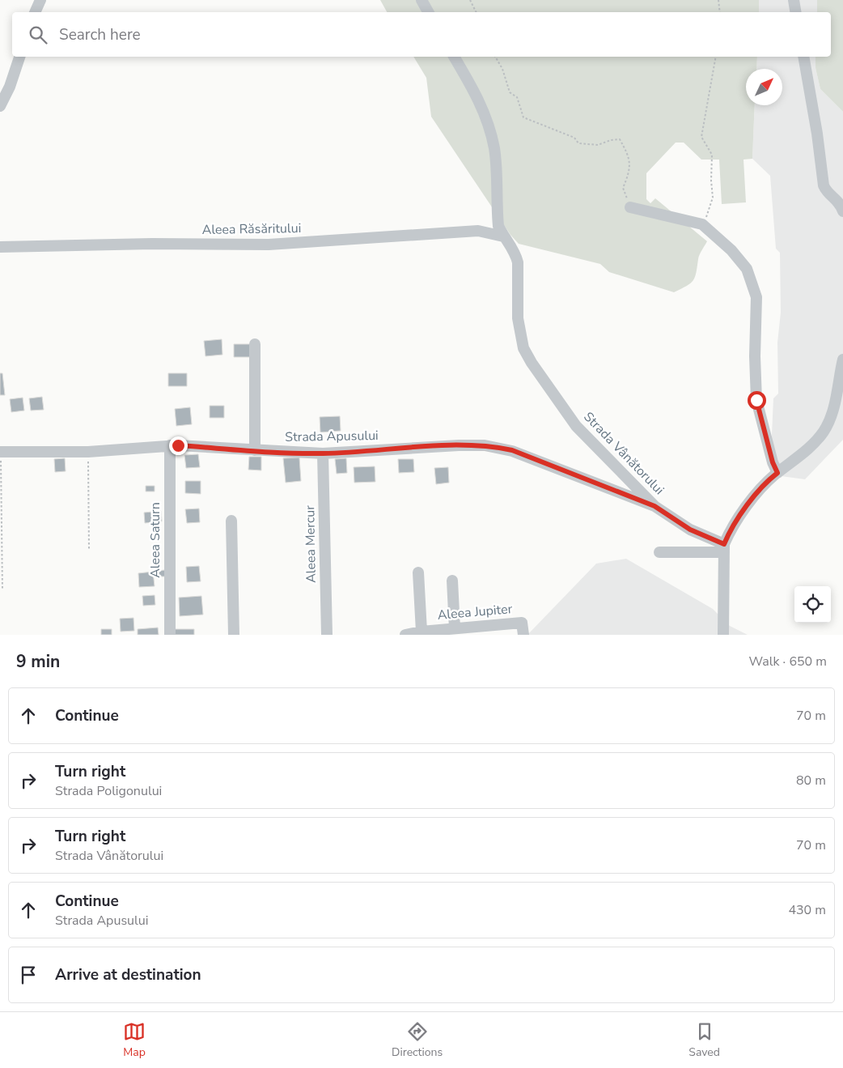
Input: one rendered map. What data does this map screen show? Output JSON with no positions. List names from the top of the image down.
{
  "streets": {
    "street": [
      "Aleea Răsăritului",
      "Strada Apusului",
      "Strada Vânătorului",
      "Aleea Saturn",
      "Aleea Mercur",
      "Aleea Jupiter"
    ]
  },
  "crossings": [
    ["Aleea Răsăritului", "Strada Vânătorului"],
    ["Strada Apusului", "Strada Vânătorului"],
    ["Strada Apusului", "Aleea Saturn"],
    ["Strada Apusului", "Aleea Mercur"]
  ],
  "north": "top right",
  "page": {
    "search": "Search here",
    "heading": ["9 min", "Walk · 650 m"],
    "list": [
      ["Continue", "70 m"],
      ["Turn right", "Strada Poligonului", "80 m"],
      ["Turn right", "Strada Vânătorului", "70 m"],
      ["Continue", "Strada Apusului", "430 m"],
      "Arrive at destination"
    ],
    "nav": ["Map", "Directions", "Saved"]
  }
}
